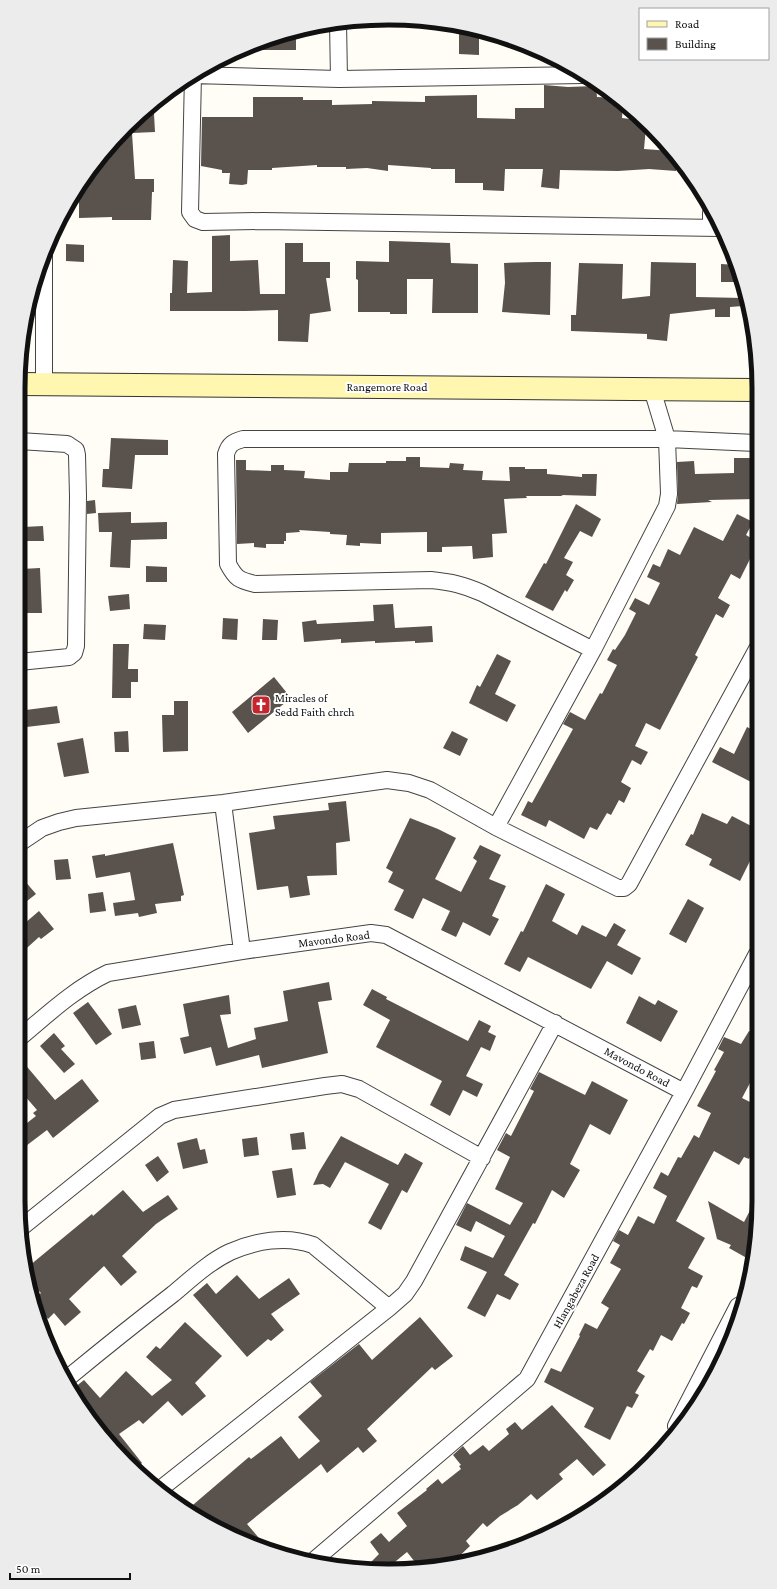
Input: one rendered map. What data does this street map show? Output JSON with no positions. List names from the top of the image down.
{
  "streets": {
    "street": ["Rangemore Road", "Mavondo Road", "Hlangabeza Road"]
  },
  "crossings": [
    ["Mavondo Road", "Hlangabeza Road"]
  ],
  "places": {
    "church": ["Miracles of Sedd Faith chrch"]
  },
  "legend": ["Road", "Building"],
  "scale_bar": "50 m"
}
